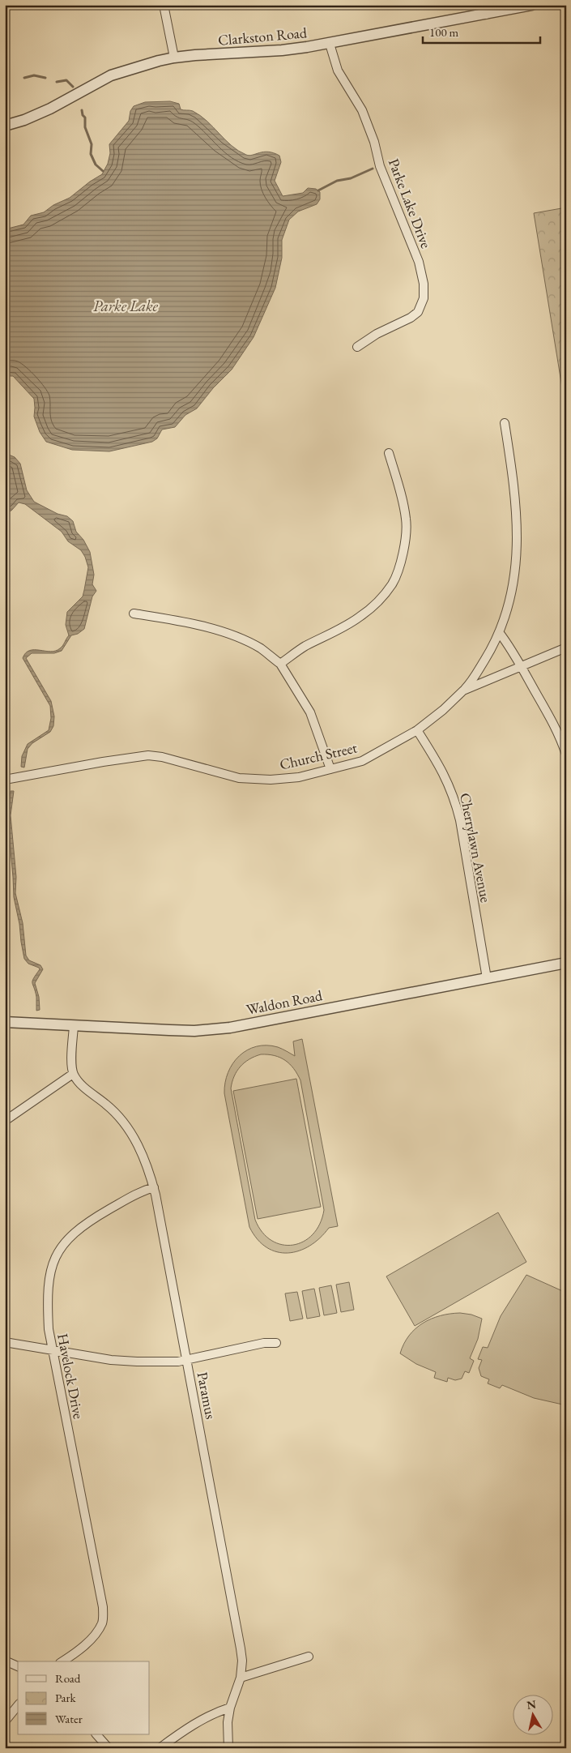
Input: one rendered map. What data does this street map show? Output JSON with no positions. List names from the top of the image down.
{
  "streets": {
    "street": [
      "Clarkston Road",
      "Parke Lake Drive",
      "Church Street",
      "Cherrylawn Avenue",
      "Waldon Road",
      "Havelock Drive",
      "Paramus"
    ]
  },
  "crossings": [
    ["Clarkston Road", "Parke Lake Drive"],
    ["Church Street", "Cherrylawn Avenue"],
    ["Cherrylawn Avenue", "Waldon Road"],
    ["Havelock Drive", "Paramus"]
  ],
  "water": ["Parke Lake"],
  "legend": ["Road", "Park", "Water"],
  "scale_bar": "100 m",
  "north": "top"
}
